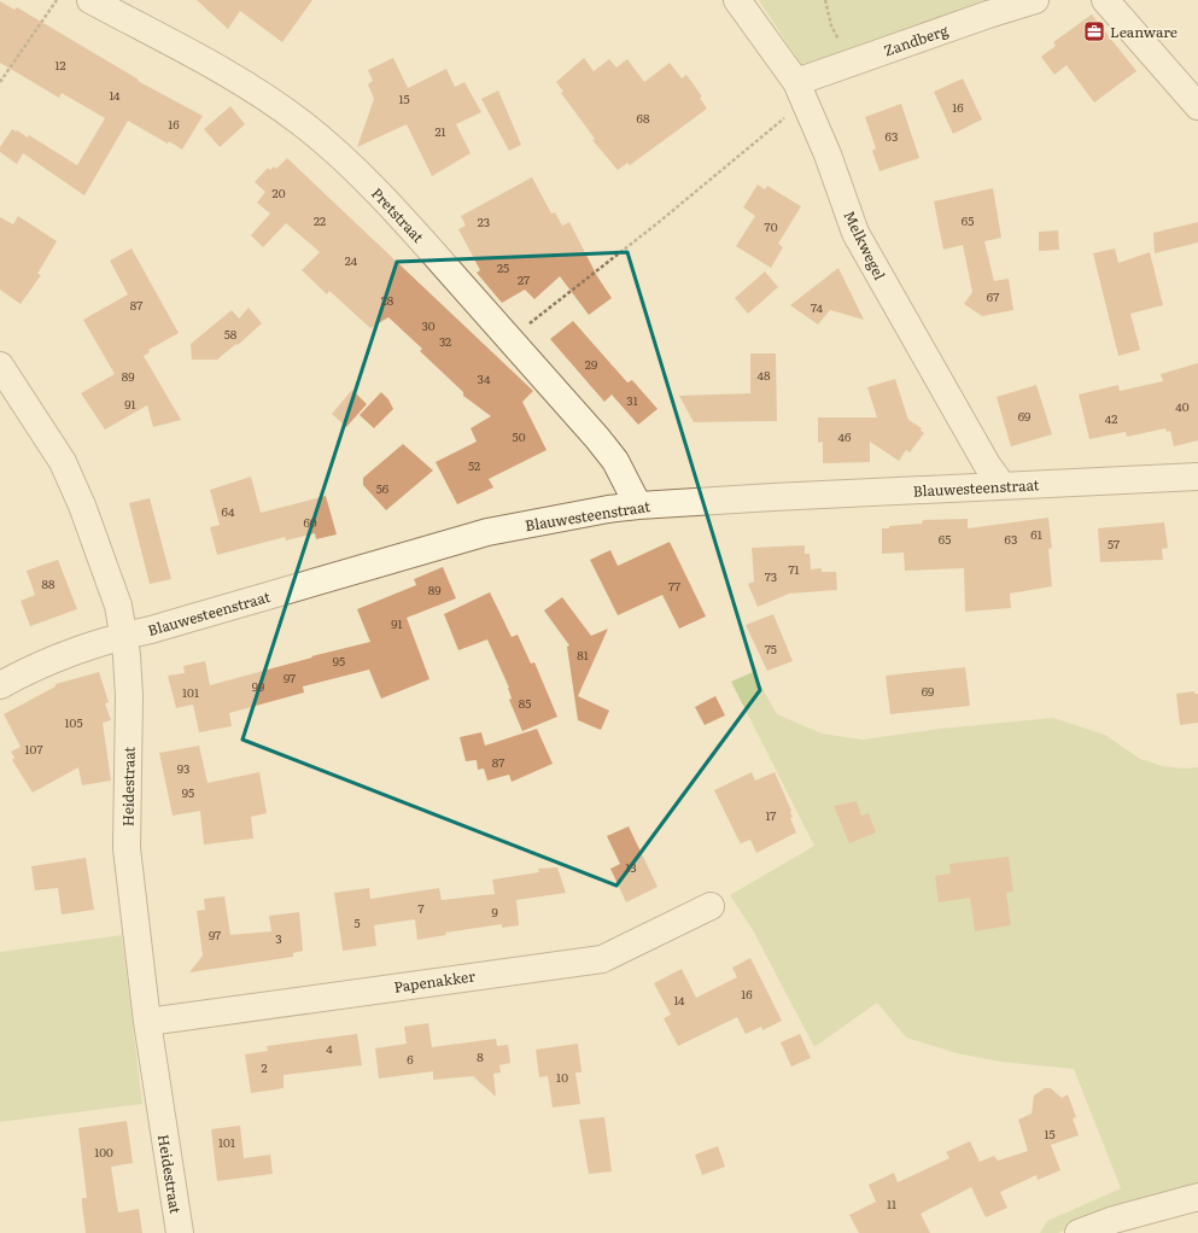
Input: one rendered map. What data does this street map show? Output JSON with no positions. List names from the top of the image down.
{
  "streets": {
    "street": [
      "Zandberg",
      "Pretstraat",
      "Melkwegel",
      "Blauwesteenstraat",
      "Heidestraat",
      "Papenakker"
    ]
  },
  "crossings": [
    ["Zandberg", "Melkwegel"],
    ["Pretstraat", "Blauwesteenstraat"],
    ["Melkwegel", "Blauwesteenstraat"],
    ["Blauwesteenstraat", "Heidestraat"],
    ["Heidestraat", "Papenakker"]
  ],
  "places": {
    "office": ["Leanware"]
  },
  "house_numbers": [
    "12",
    "14",
    "15",
    "16",
    "68",
    "16",
    "21",
    "63",
    "20",
    "22",
    "65",
    "23",
    "70",
    "24",
    "25",
    "27",
    "67",
    "28",
    "87",
    "74",
    "30",
    "58",
    "32",
    "29",
    "48",
    "89",
    "34",
    "31",
    "91",
    "40",
    "69",
    "42",
    "50",
    "46",
    "52",
    "56",
    "64",
    "60",
    "61",
    "65",
    "63",
    "57",
    "71",
    "73",
    "88",
    "77",
    "89",
    "91",
    "75",
    "81",
    "95",
    "97",
    "99",
    "69",
    "101",
    "85",
    "105",
    "107",
    "87",
    "93",
    "95",
    "17",
    "13",
    "7",
    "9",
    "5",
    "97",
    "3",
    "16",
    "14",
    "4",
    "8",
    "6",
    "2",
    "10",
    "15",
    "101",
    "100",
    "11"
  ]
}
